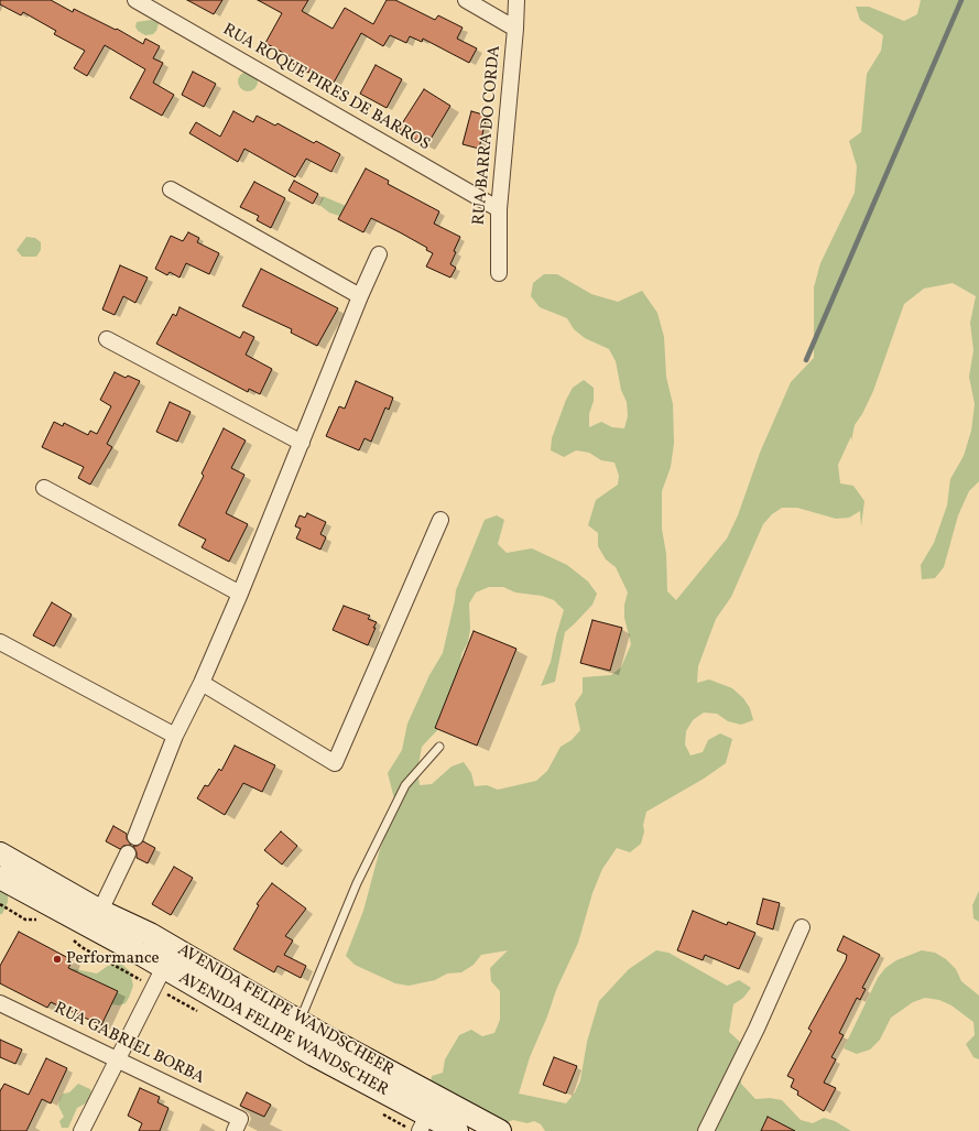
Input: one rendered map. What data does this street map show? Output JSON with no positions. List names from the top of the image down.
{
  "streets": {
    "main road": ["AVENIDA FELIPE WANDSCHEER", "AVENIDA FELIPE WANDSCHER"],
    "street": ["RUA ROQUE PIRES DE BARROS", "RUA BARRA DO CORDA", "RUA GABRIEL BORBA"]
  },
  "crossings": [
    ["RUA ROQUE PIRES DE BARROS", "RUA BARRA DO CORDA"]
  ],
  "places": ["Performance"]
}
